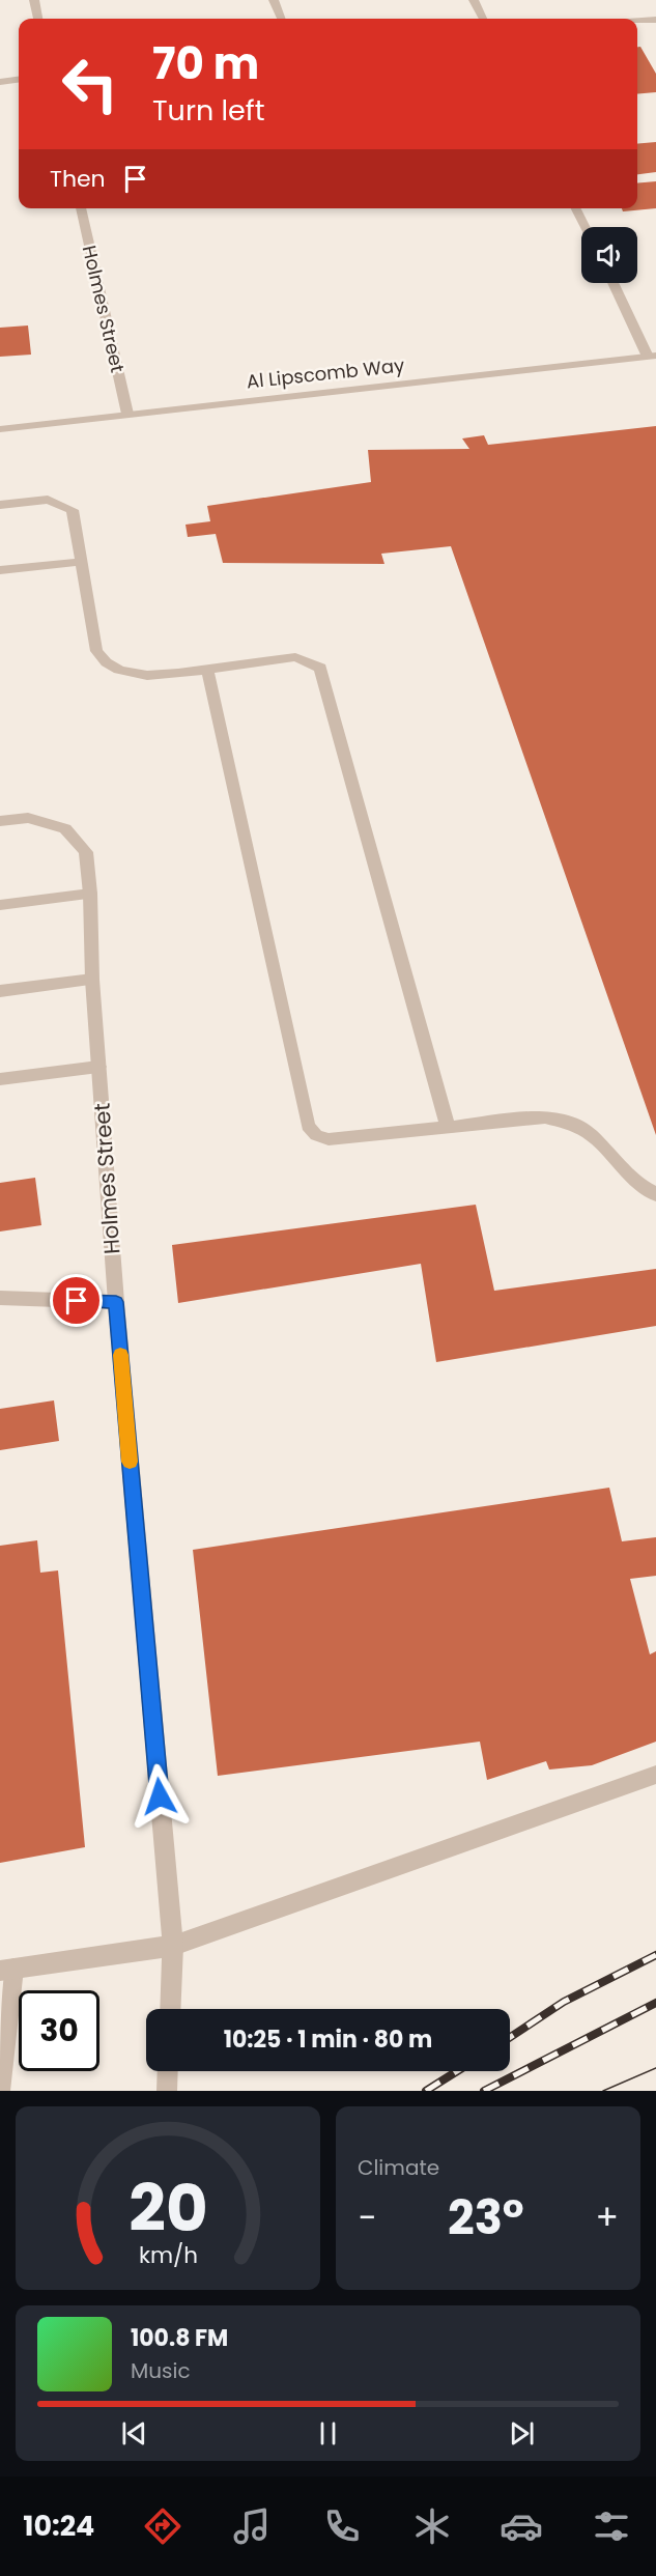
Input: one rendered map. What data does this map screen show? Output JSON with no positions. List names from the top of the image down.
{
  "streets": {
    "street": ["Holmes Street", "Al Lipscomb Way"]
  },
  "crossings": [
    ["Holmes Street", "Al Lipscomb Way"]
  ],
  "page": {
    "turn": ["70 m", "Turn left"],
    "then": "Then",
    "limit": "30",
    "trip": "10:25 · 1 min · 80 m",
    "tile": "Climate",
    "heat": ["−", "23°", "+"],
    "song": ["100.8 FM", "Music"],
    "tabs": "10:24",
    "gauge": ["20", "km/h"]
  }
}
